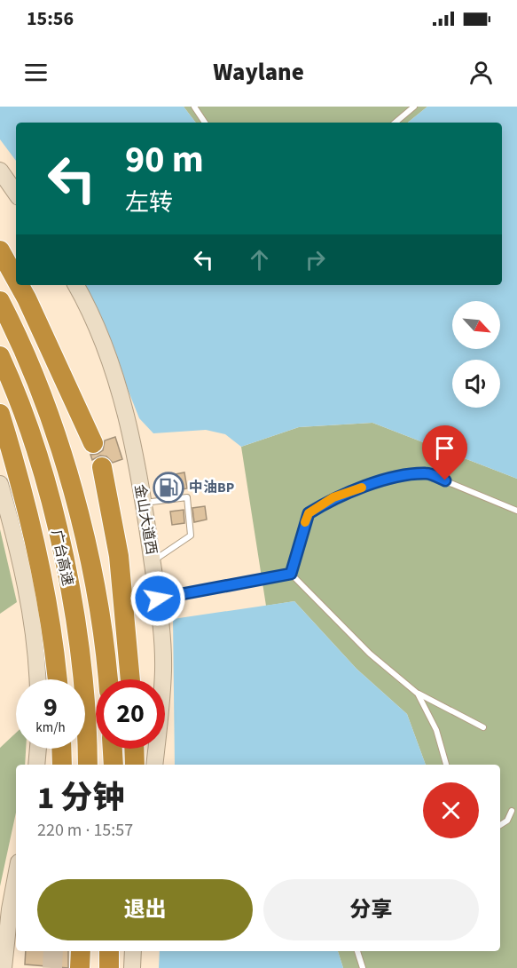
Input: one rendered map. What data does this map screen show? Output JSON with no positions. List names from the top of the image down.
{
  "streets": {
    "highway": ["广台高速"],
    "main road": ["金山大道西"]
  },
  "places": {
    "fuel station": ["中油BP"]
  },
  "north": "bottom right",
  "page": {
    "status": "15:56",
    "header": "Waylane",
    "turn": ["90 m", "左转"],
    "speed": "9 km/h",
    "limit": "20",
    "heading": ["1 分钟", "220 m · 15:57"],
    "buttons": ["退出", "分享"]
  }
}
